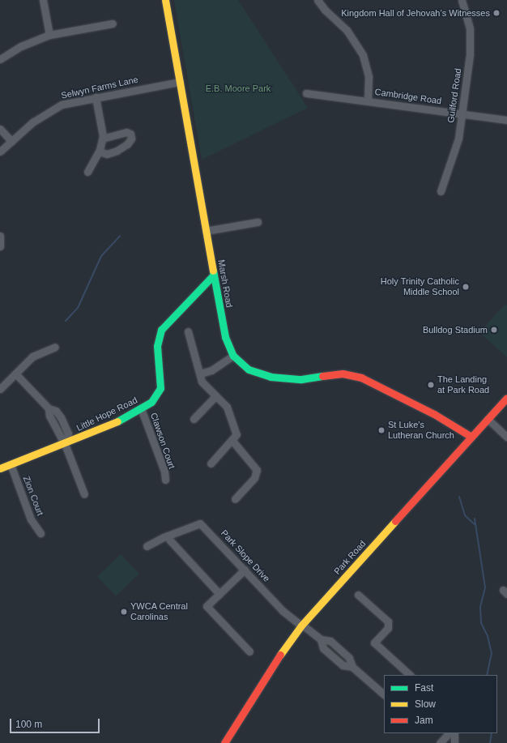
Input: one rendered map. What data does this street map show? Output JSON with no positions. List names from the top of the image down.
{
  "streets": {
    "street": [
      "Selwyn Farms Lane",
      "Guilford Road",
      "Cambridge Road",
      "Marsh Road",
      "Little Hope Road",
      "Clawson Court",
      "Zion Court",
      "Park Slope Drive",
      "Park Road"
    ]
  },
  "crossings": [
    ["Selwyn Farms Lane", "Marsh Road"],
    ["Guilford Road", "Cambridge Road"],
    ["Marsh Road", "Little Hope Road"],
    ["Marsh Road", "Park Road"],
    ["Little Hope Road", "Clawson Court"],
    ["Little Hope Road", "Zion Court"],
    ["Park Slope Drive", "Park Road"]
  ],
  "parks": ["E.B. Moore Park"],
  "places": [
    "Kingdom Hall of Jehovah’s Witnesses",
    "Holy Trinity Catholic Middle School",
    "Bulldog Stadium",
    "The Landing at Park Road",
    "St Luke's Lutheran Church",
    "YWCA Central Carolinas"
  ],
  "legend": ["Fast", "Slow", "Jam"],
  "scale_bar": "100 m"
}
